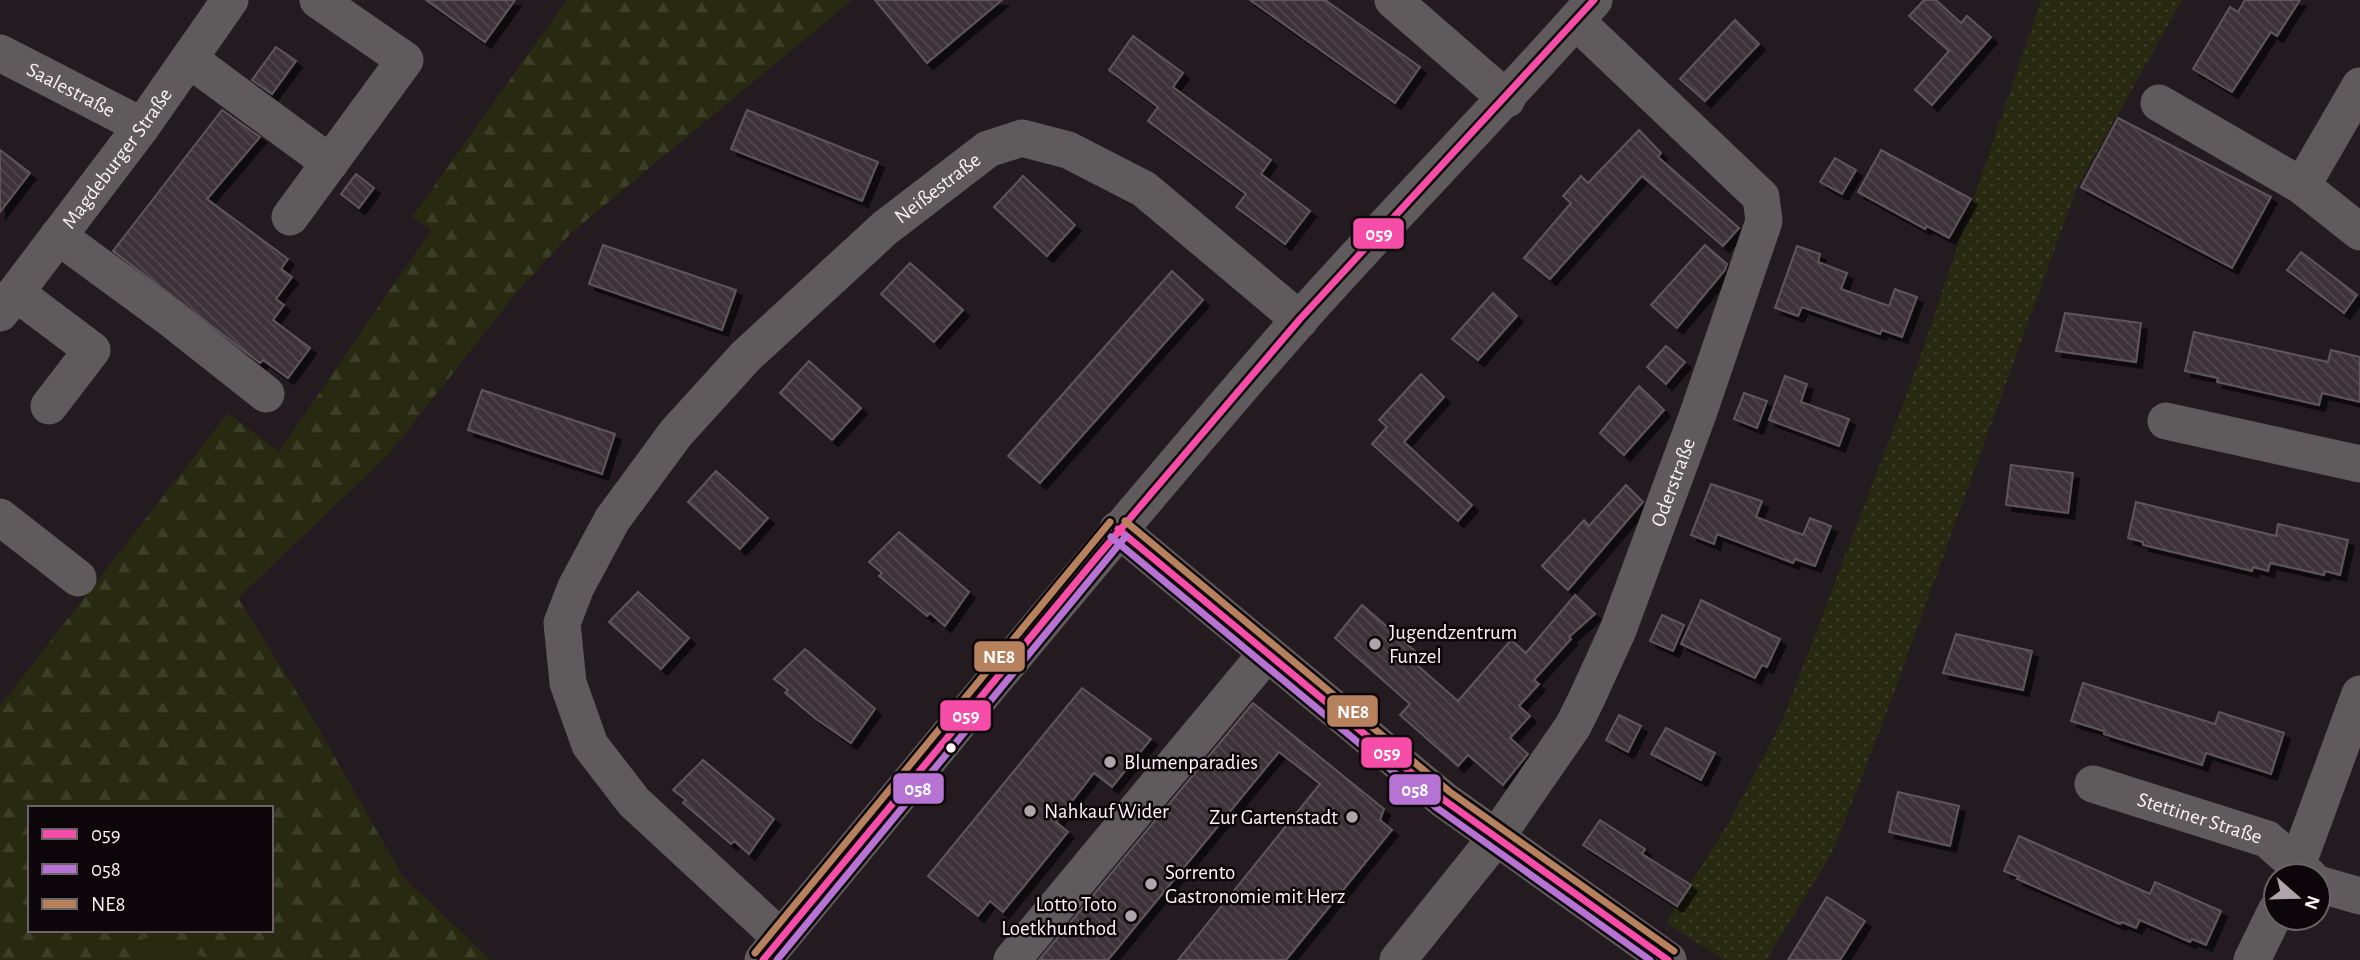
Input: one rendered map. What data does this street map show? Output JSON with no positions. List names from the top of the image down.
{
  "streets": {
    "street": [
      "Saalestraße",
      "Magdeburger Straße",
      "Neißestraße",
      "Oderstraße",
      "Stettiner Straße"
    ]
  },
  "crossings": [
    ["Saalestraße", "Magdeburger Straße"]
  ],
  "places": [
    "Jugendzentrum Funzel",
    "Blumenparadies",
    "Nahkauf Wider",
    "Zur Gartenstadt",
    "Sorrento Gastronomie mit Herz",
    "Lotto Toto Loetkhunthod"
  ],
  "lines": ["transit line 059", "transit line NE8", "transit line 058"],
  "legend": ["059", "058", "NE8"],
  "north": "right"
}
